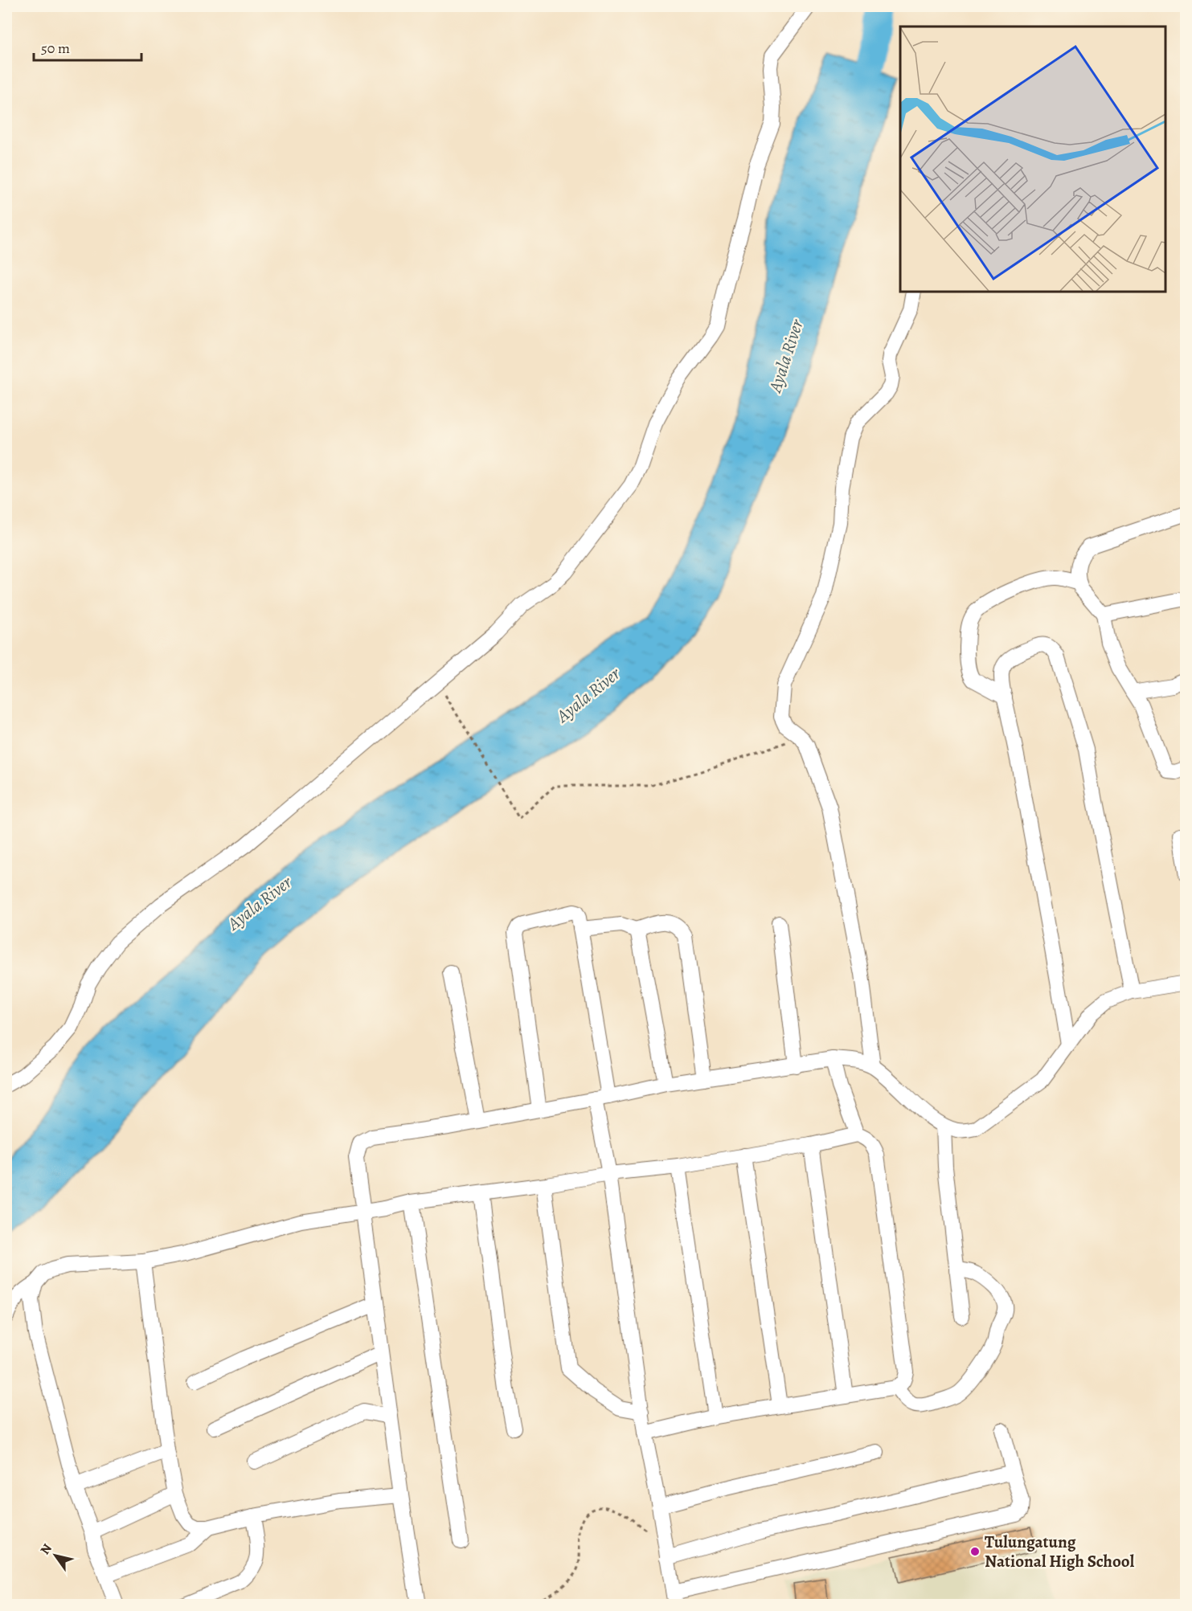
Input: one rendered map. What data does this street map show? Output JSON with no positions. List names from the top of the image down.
{
  "water": ["Ayala River"],
  "places": ["Tulungatung National High School"],
  "scale_bar": "50 m",
  "north": "top left"
}
